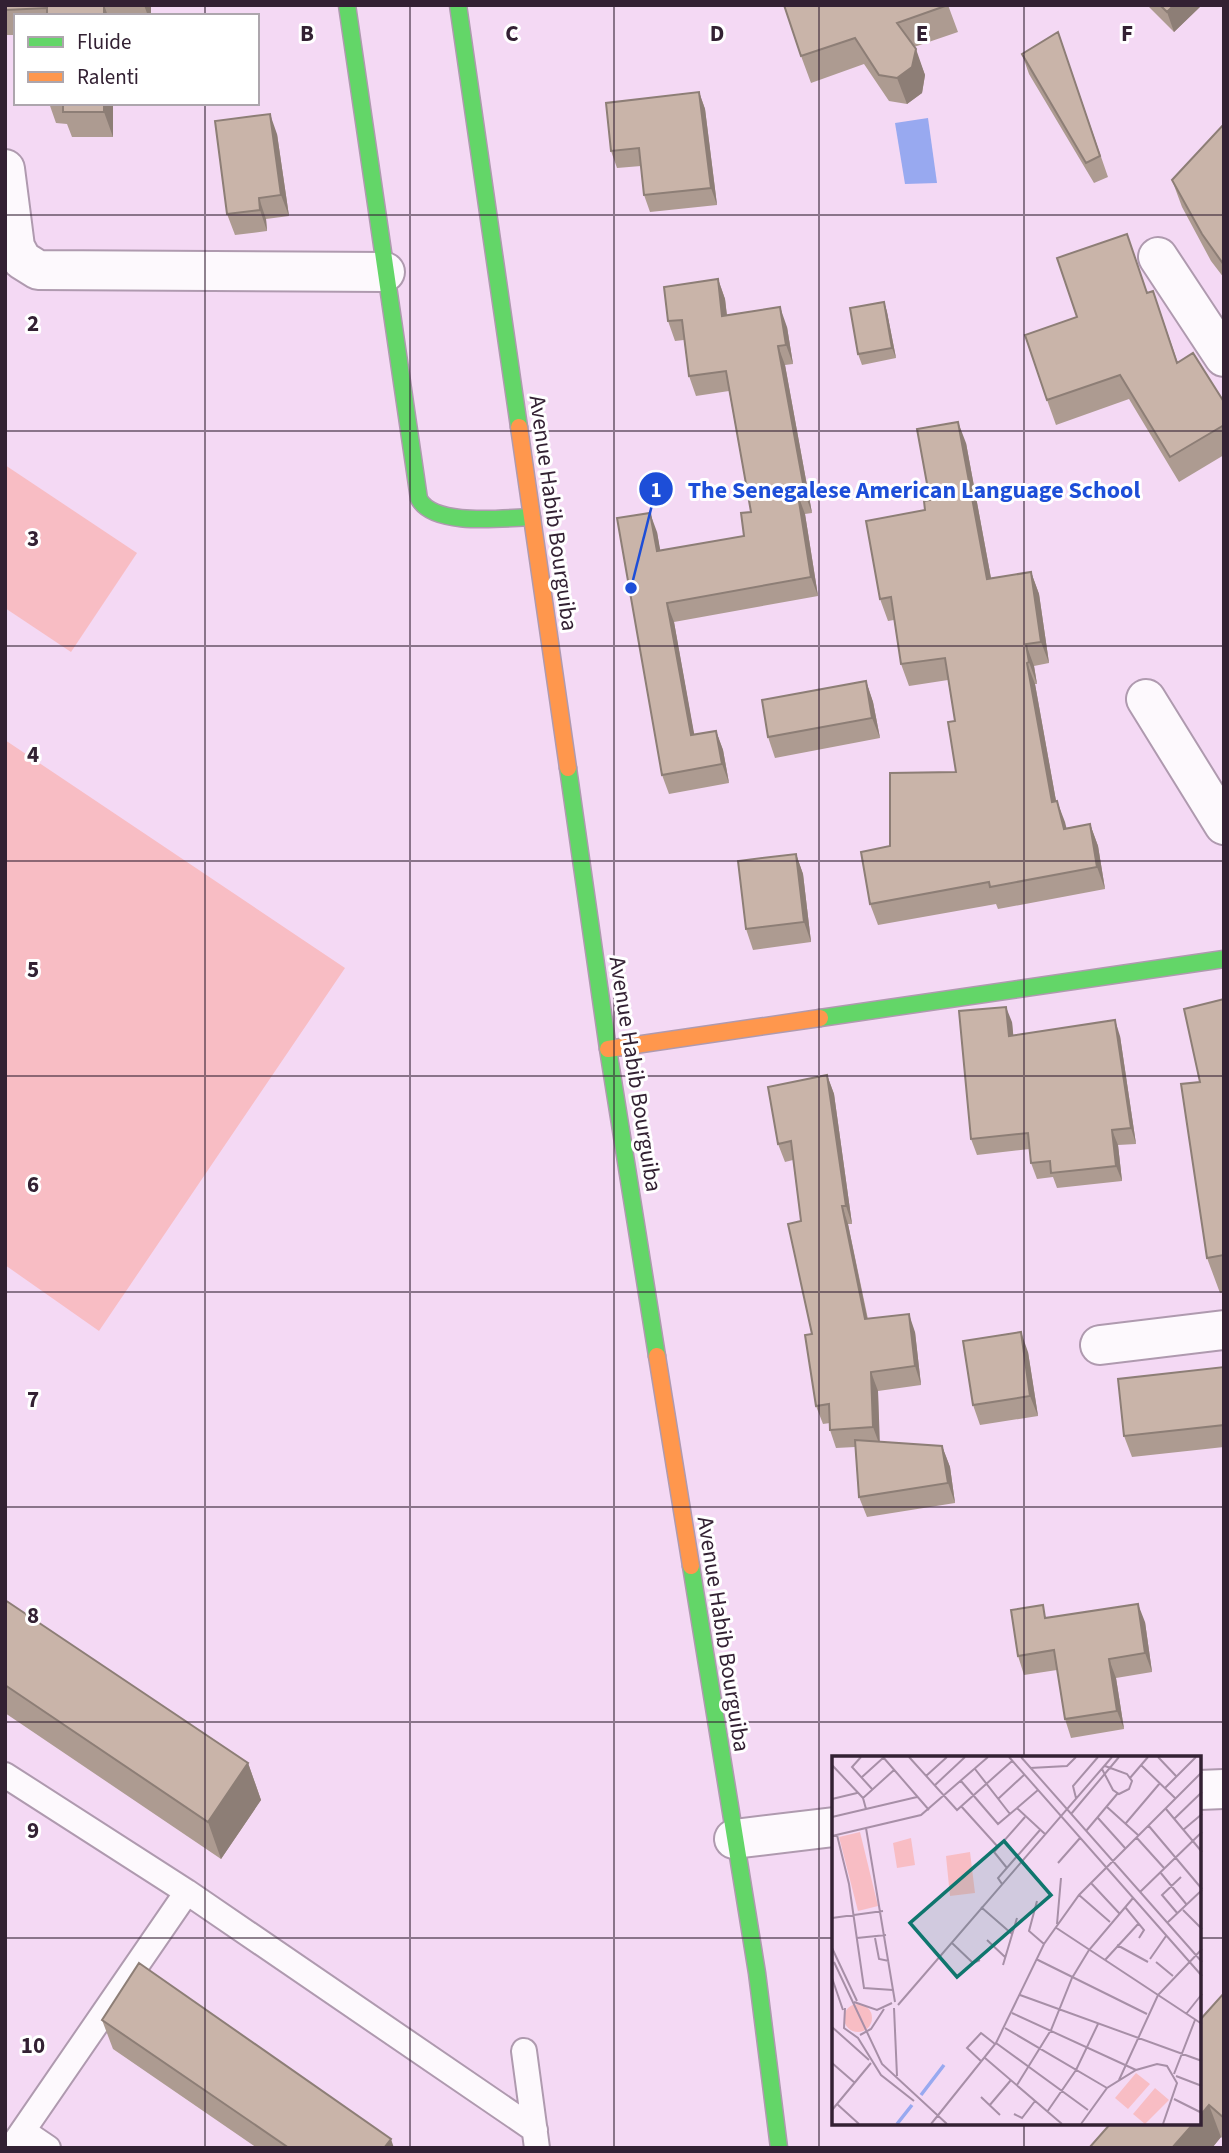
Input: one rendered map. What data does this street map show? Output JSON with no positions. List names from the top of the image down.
{
  "streets": {
    "main road": ["Avenue Habib Bourguiba"]
  },
  "places": ["The Senegalese American Language School"],
  "legend": ["Fluide", "Ralenti"],
  "grid": {
    "columns": [
      "B",
      "C",
      "D",
      "E",
      "F"
    ],
    "rows": [
      "2",
      "3",
      "4",
      "5",
      "6",
      "7",
      "8",
      "9",
      "10"
    ]
  }
}
